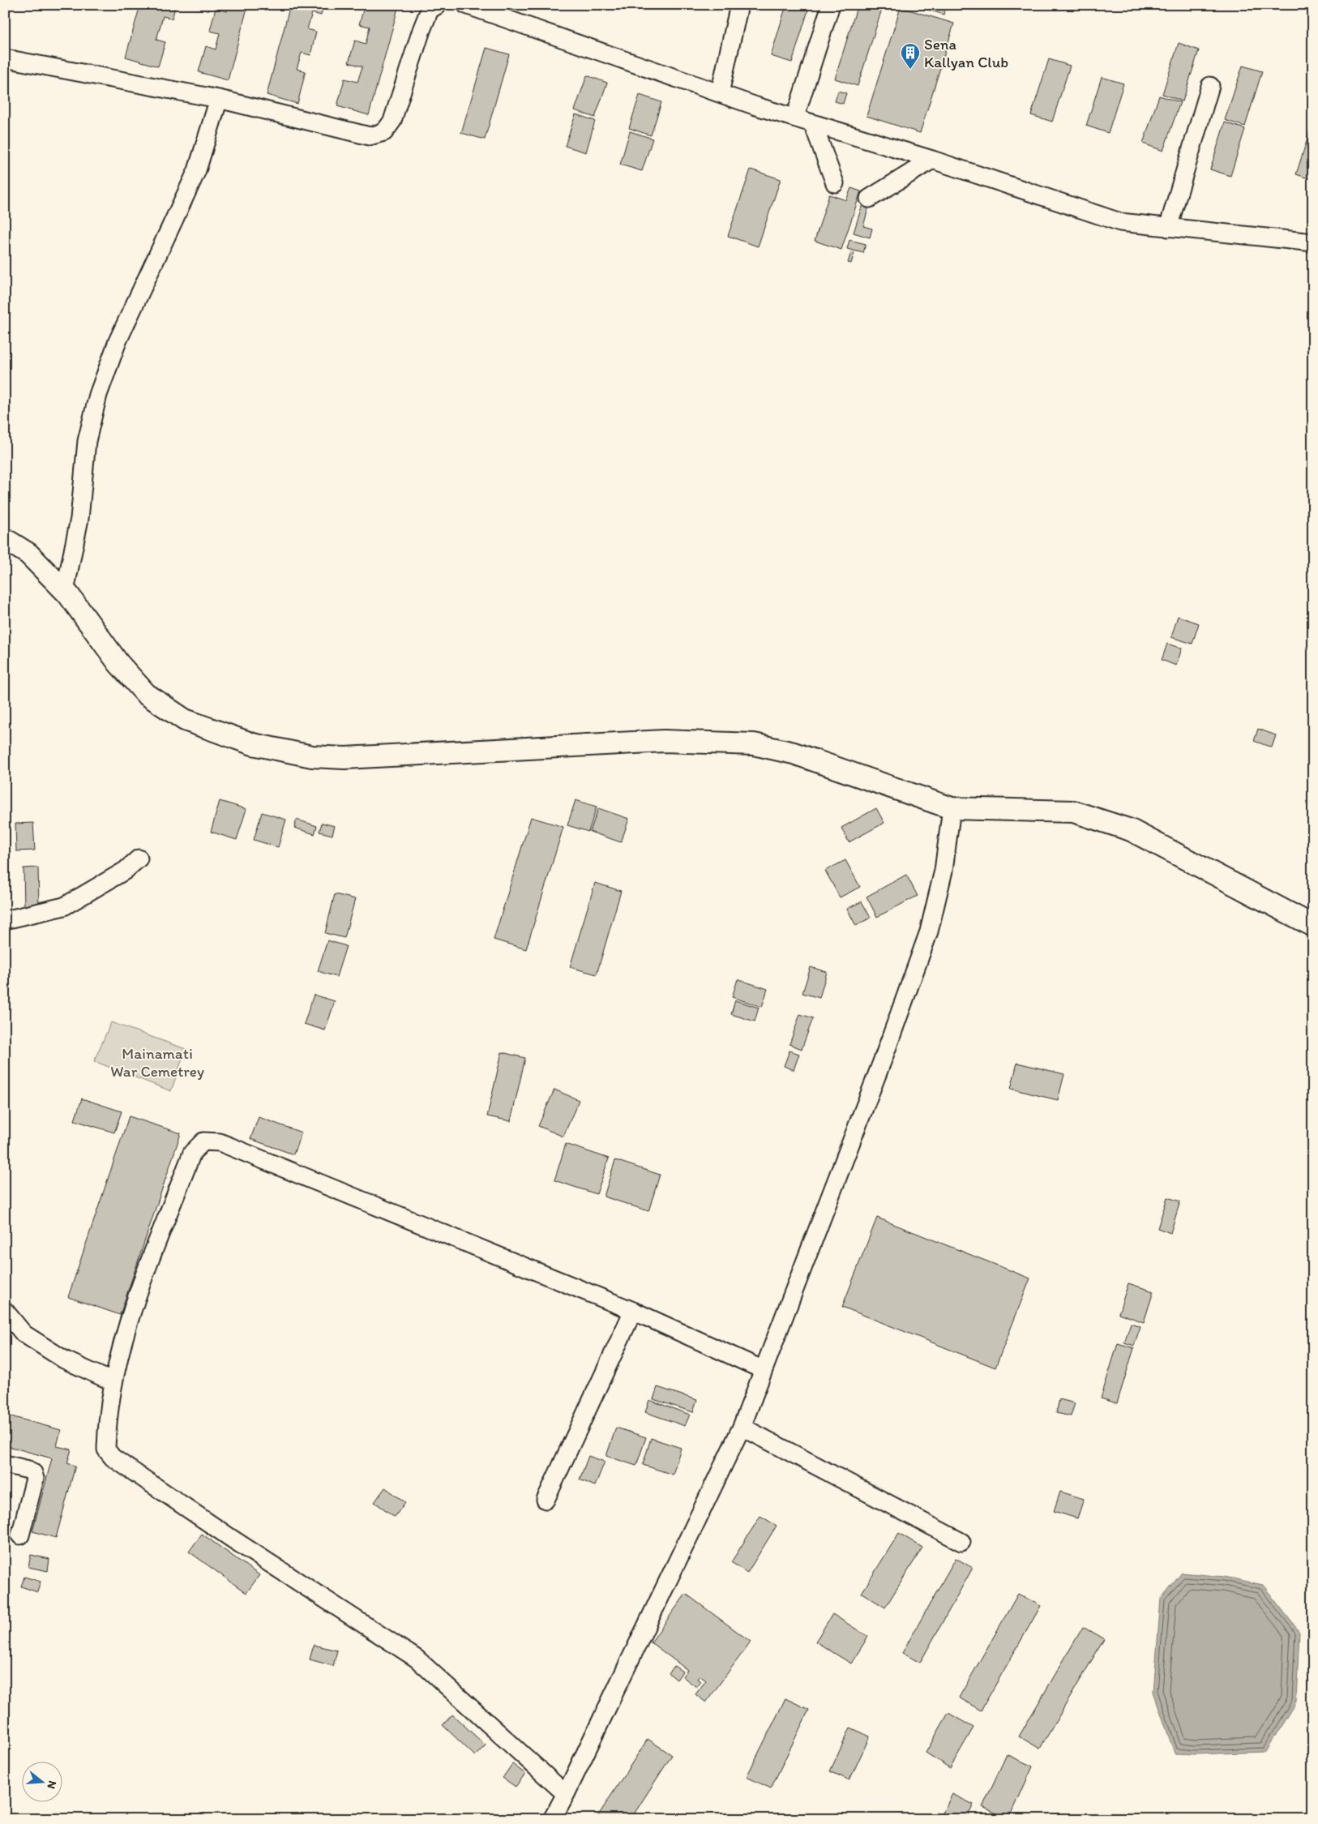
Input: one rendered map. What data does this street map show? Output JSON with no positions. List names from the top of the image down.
{
  "parks": ["Mainamati War Cemetrey"],
  "places": {
    "building": ["Sena Kallyan Club"]
  },
  "north": "right"
}
